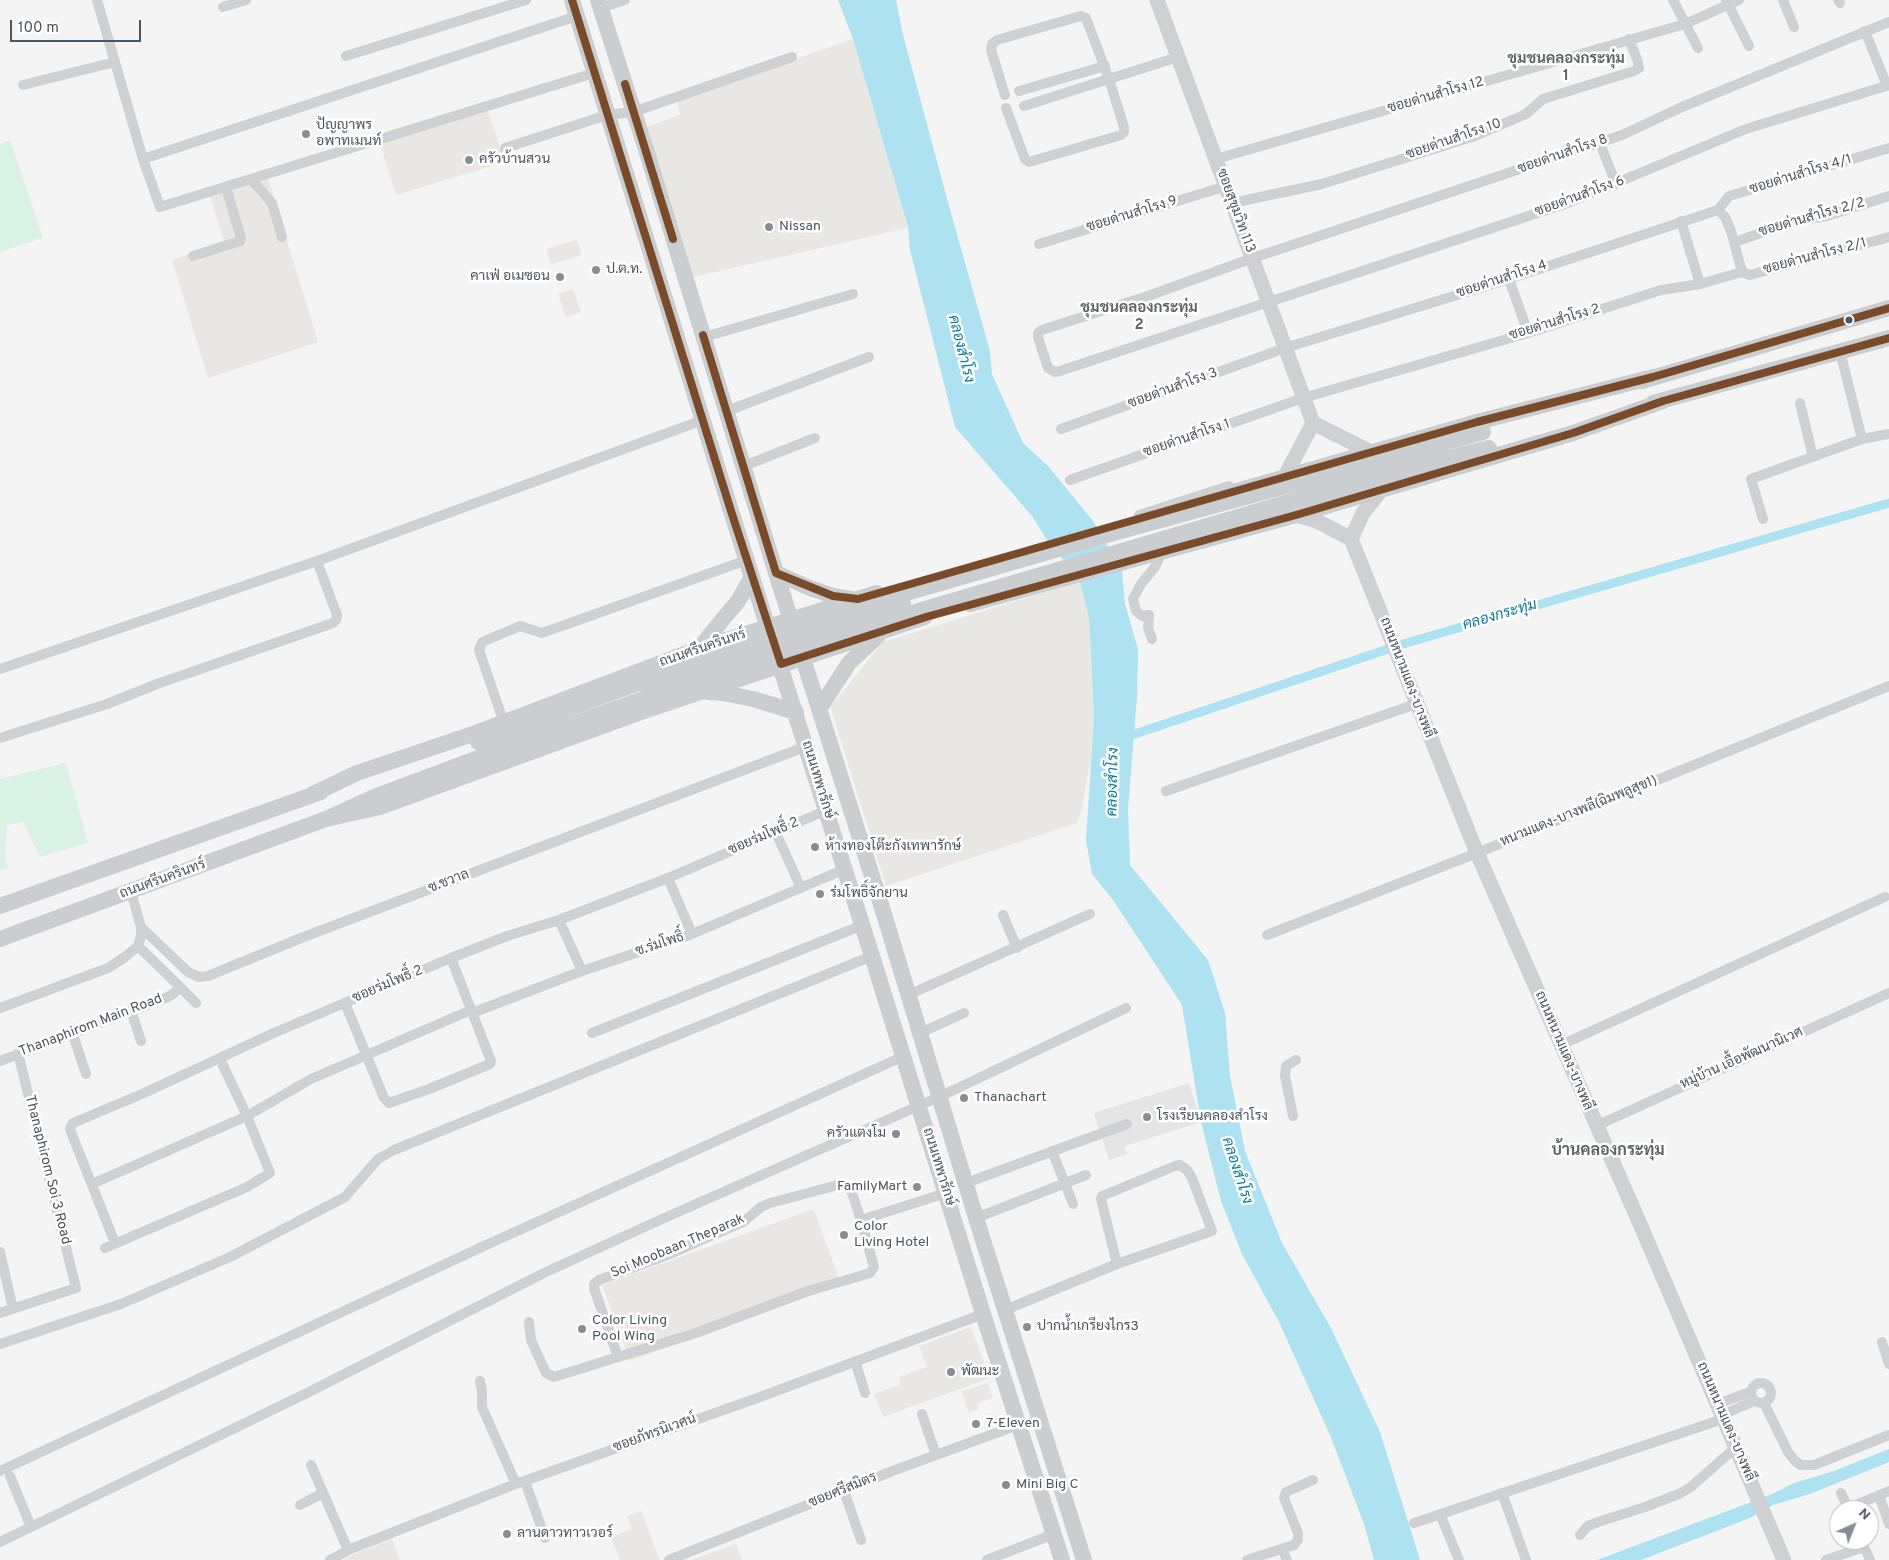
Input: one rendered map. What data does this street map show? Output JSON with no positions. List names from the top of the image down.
{
  "streets": {
    "main road": [
      "ซอยสุขุมวิท 113",
      "ถนนศรีนครินทร์",
      "ถนนหนามแดง-บางพลี",
      "ถนนเทพารักษ์"
    ],
    "street": [
      "ซอยด่านสำโรง 12",
      "ซอยด่านสำโรง 10",
      "ซอยด่านสำโรง 8",
      "ซอยด่านสำโรง 4/1",
      "ซอยด่านสำโรง 6",
      "ซอยด่านสำโรง 9",
      "ซอยด่านสำโรง 2/2",
      "ซอยด่านสำโรง 2/1",
      "ซอยด่านสำโรง 4",
      "ซอยด่านสำโรง 2",
      "ซอยด่านสำโรง 3",
      "ซอยด่านสำโรง 1",
      "หนามแดง-บางพลี(ฉิมพลูสุข1)",
      "ซอยร่มโพธิ์ 2",
      "ซ.ชวาล",
      "ซ.ร่มโพธิ์",
      "Thanaphirom Main Road",
      "หมู่บ้าน เอื้อพัฒนานิเวศ",
      "Thanaphirom Soi 3 Road",
      "Soi Moobaan Theparak",
      "ซอยภัทรนิเวศน์",
      "ซอยศรีสมิตร"
    ]
  },
  "crossings": [
    ["ซอยด่านสำโรง 12", "ซอยด่านสำโรง 10"],
    ["ซอยด่านสำโรง 12", "ซอยสุขุมวิท 113"],
    ["ซอยด่านสำโรง 10", "ซอยสุขุมวิท 113"],
    ["ซอยด่านสำโรง 8", "ซอยด่านสำโรง 6"],
    ["ซอยด่านสำโรง 8", "ซอยสุขุมวิท 113"],
    ["ซอยด่านสำโรง 4/1", "ซอยด่านสำโรง 4"],
    ["ซอยด่านสำโรง 6", "ซอยสุขุมวิท 113"],
    ["ซอยสุขุมวิท 113", "ซอยด่านสำโรง 9"],
    ["ซอยสุขุมวิท 113", "ซอยด่านสำโรง 4"],
    ["ซอยสุขุมวิท 113", "ซอยด่านสำโรง 2"],
    ["ซอยสุขุมวิท 113", "ซอยด่านสำโรง 3"],
    ["ซอยสุขุมวิท 113", "ซอยด่านสำโรง 1"],
    ["ซอยด่านสำโรง 2/1", "ซอยด่านสำโรง 2"],
    ["ซอยด่านสำโรง 4", "ซอยด่านสำโรง 3"],
    ["ซอยด่านสำโรง 2", "ซอยด่านสำโรง 1"],
    ["ถนนศรีนครินทร์", "ถนนเทพารักษ์"],
    ["ถนนหนามแดง-บางพลี", "หนามแดง-บางพลี(ฉิมพลูสุข1)"],
    ["ถนนหนามแดง-บางพลี", "หมู่บ้าน เอื้อพัฒนานิเวศ"],
    ["ถนนเทพารักษ์", "ซอยร่มโพธิ์ 2"],
    ["ถนนเทพารักษ์", "ซ.ชวาล"],
    ["ถนนเทพารักษ์", "ซ.ร่มโพธิ์"],
    ["ถนนเทพารักษ์", "ซอยภัทรนิเวศน์"],
    ["ถนนเทพารักษ์", "ซอยศรีสมิตร"],
    ["ซอยร่มโพธิ์ 2", "ซ.ร่มโพธิ์"],
    ["Thanaphirom Main Road", "Thanaphirom Soi 3 Road"]
  ],
  "districts": ["ชุมชนคลองกระทุ่ม 1", "ชุมชนคลองกระทุ่ม 2", "บ้านคลองกระทุ่ม"],
  "water": ["คลองสำโรง", "คลองกระทุ่ม"],
  "places": [
    "ปัญญาพร อพาทเมนท์",
    "ครัวบ้านสวน",
    "Nissan",
    "ป.ต.ท.",
    "คาเฟ่ อเมซอน",
    "ห้างทองโต๊ะกังเทพารักษ์",
    "ร่มโพธิ์จักยาน",
    "Thanachart",
    "โรงเรียนคลองสำโรง",
    "ครัวแตงโม",
    "FamilyMart",
    "Color Living Hotel",
    "ปากน้ำเกรียงไกร3",
    "Color Living Pool Wing",
    "พัฒนะ",
    "7-Eleven",
    "Mini Big C",
    "ลานดาวทาวเวอร์"
  ],
  "scale_bar": "100 m",
  "north": "top right"
}
